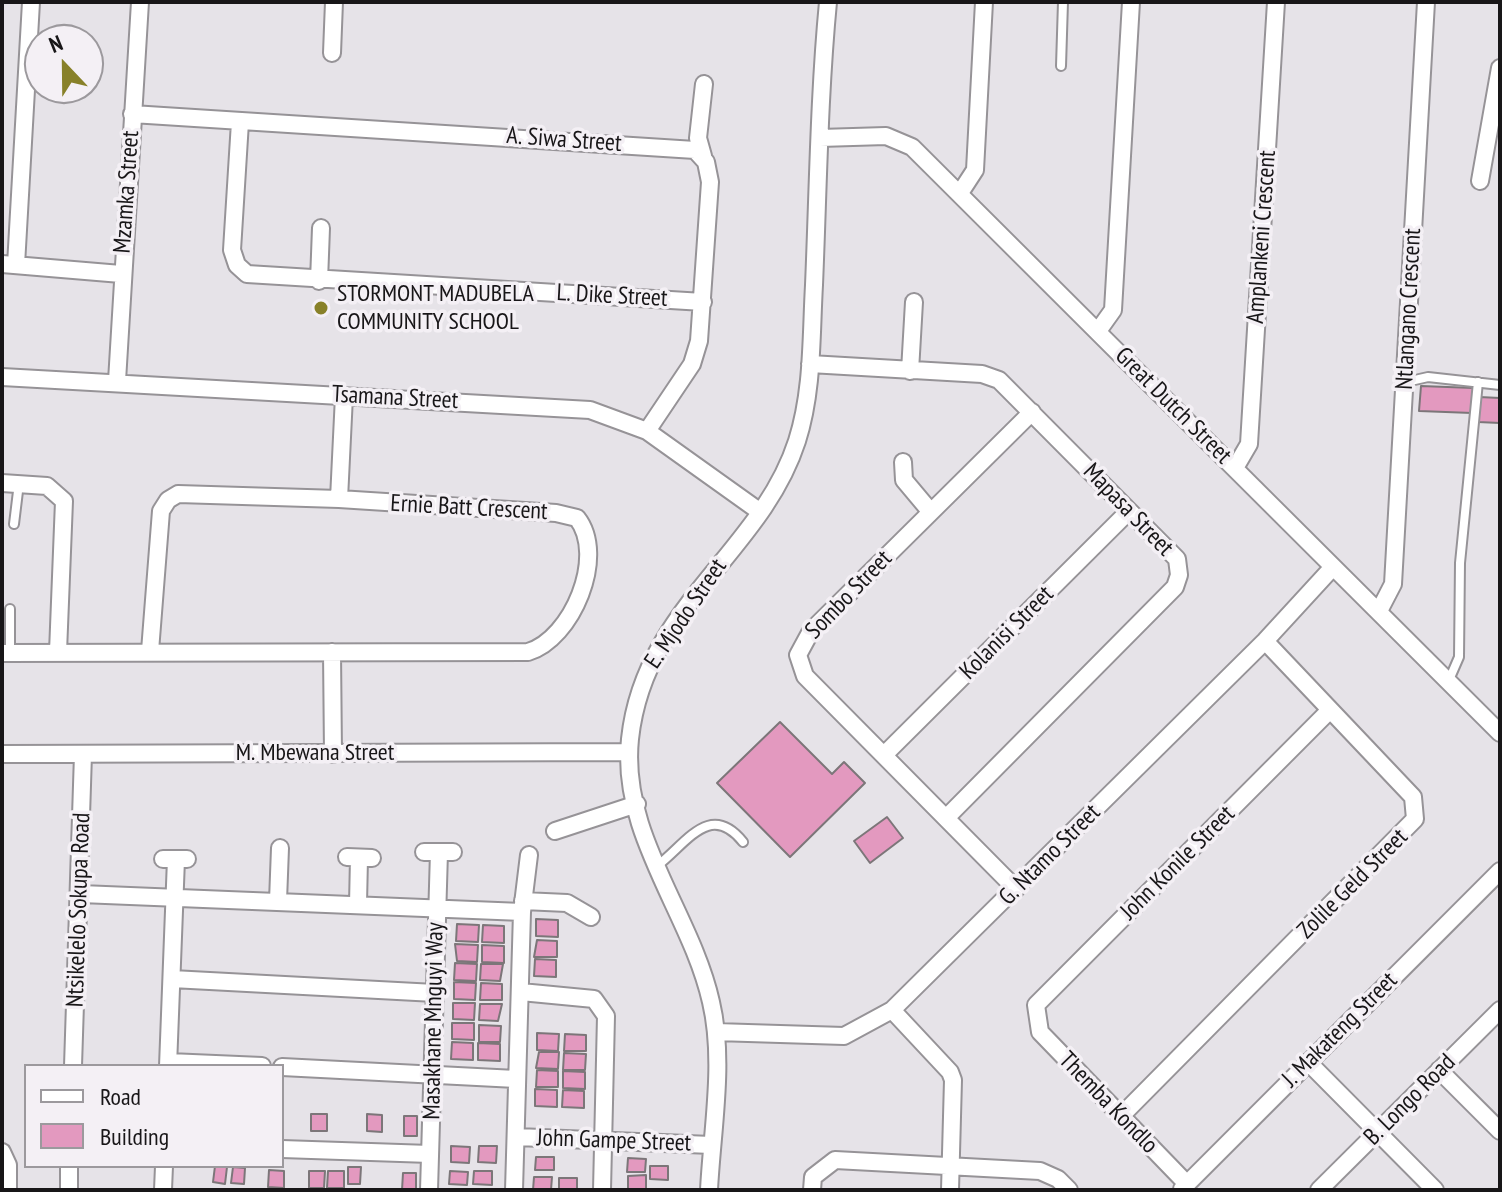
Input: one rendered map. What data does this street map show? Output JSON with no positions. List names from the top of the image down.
{
  "streets": {
    "street": [
      "A. Siwa Street",
      "Mzamka Street",
      "Amplankeni Crescent",
      "L. Dike Street",
      "Ntlangano Crescent",
      "Tsamana Street",
      "Great Dutch Street",
      "Ernie Batt Crescent",
      "Mapasa Street",
      "Sombo Street",
      "E. Mjodo Street",
      "Kolanisi Street",
      "M. Mbewana Street",
      "G. Ntamo Street",
      "John Konile Street",
      "Zolile Geld Street",
      "Ntsikelelo Sokupa Road",
      "Masakhane Mnguyi Way",
      "J. Makateng Street",
      "B. Longo Road",
      "Themba Kondlo",
      "John Gampe Street"
    ]
  },
  "crossings": [
    ["A. Siwa Street", "Mzamka Street"],
    ["A. Siwa Street", "L. Dike Street"],
    ["Mzamka Street", "Tsamana Street"],
    ["Amplankeni Crescent", "Great Dutch Street"],
    ["Ntlangano Crescent", "Great Dutch Street"],
    ["Tsamana Street", "E. Mjodo Street"],
    ["Great Dutch Street", "E. Mjodo Street"],
    ["Great Dutch Street", "G. Ntamo Street"],
    ["Mapasa Street", "Sombo Street"],
    ["Mapasa Street", "E. Mjodo Street"],
    ["Mapasa Street", "Kolanisi Street"],
    ["Sombo Street", "Kolanisi Street"],
    ["Sombo Street", "G. Ntamo Street"],
    ["E. Mjodo Street", "M. Mbewana Street"],
    ["E. Mjodo Street", "G. Ntamo Street"],
    ["E. Mjodo Street", "John Gampe Street"],
    ["M. Mbewana Street", "Ntsikelelo Sokupa Road"],
    ["G. Ntamo Street", "Zolile Geld Street"],
    ["John Konile Street", "Zolile Geld Street"],
    ["John Konile Street", "Themba Kondlo"],
    ["Zolile Geld Street", "Themba Kondlo"],
    ["J. Makateng Street", "Themba Kondlo"]
  ],
  "places": ["STORMONT MADUBELA COMMUNITY SCHOOL"],
  "legend": ["Road", "Building"],
  "north": "top"
}
